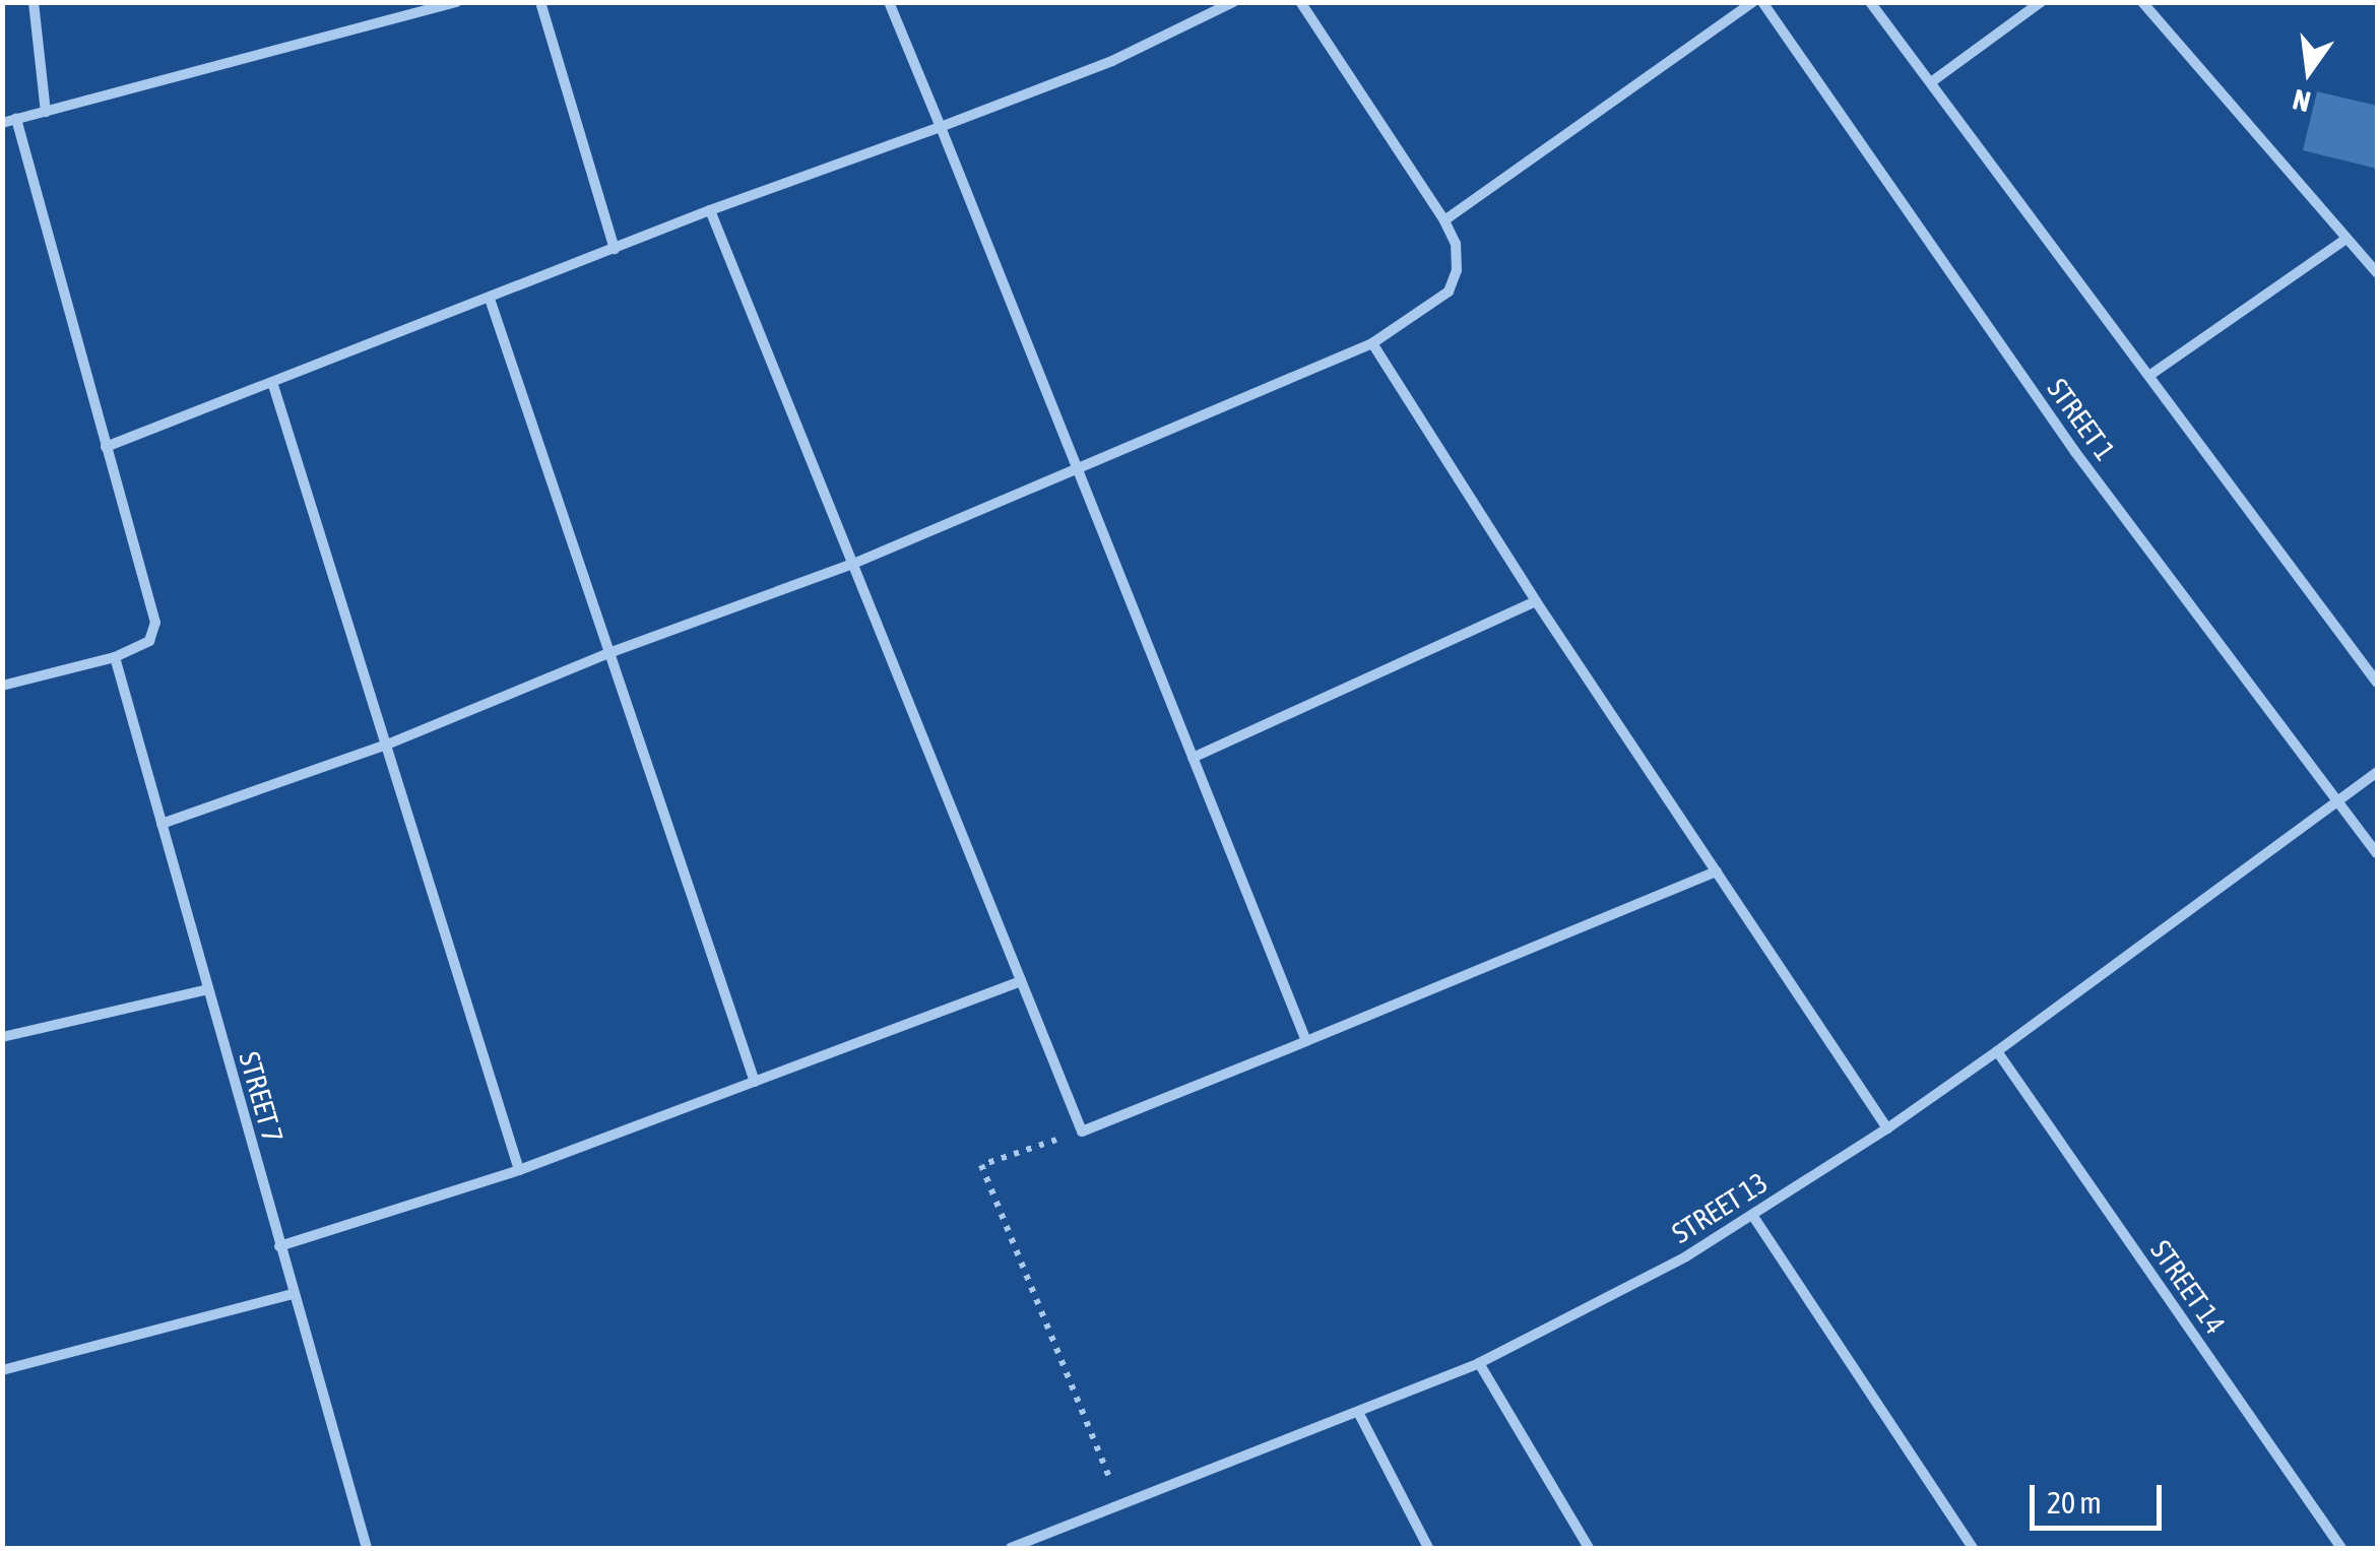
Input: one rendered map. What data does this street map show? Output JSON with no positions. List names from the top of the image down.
{
  "streets": {
    "street": [
      "STREET 1",
      "STREET 7",
      "STREET 13",
      "STREET 14"
    ]
  },
  "crossings": [
    ["STREET 1", "STREET 13"],
    ["STREET 13", "STREET 14"]
  ],
  "scale_bar": "20 m",
  "north": "bottom"
}
